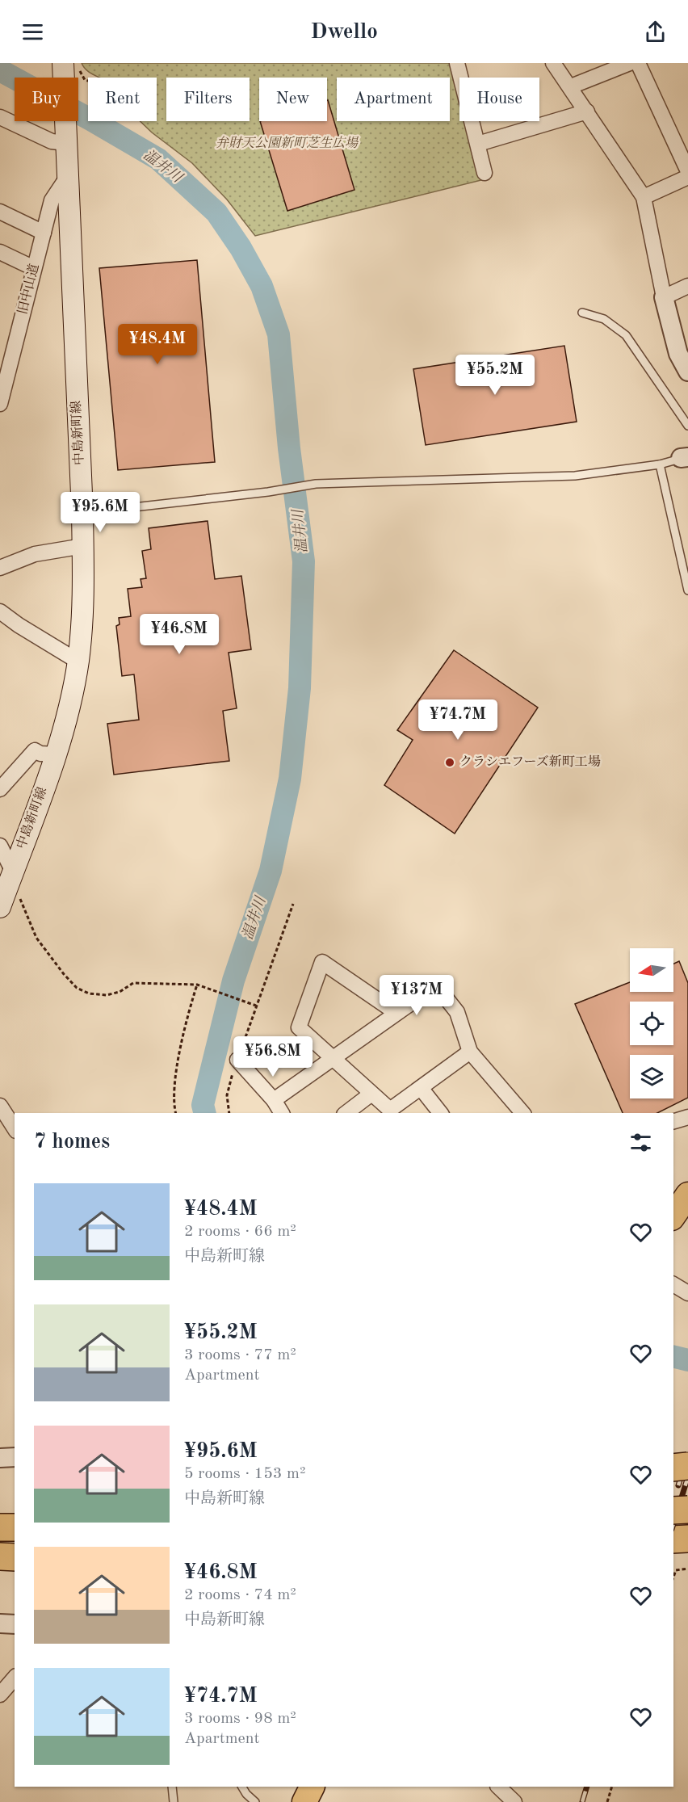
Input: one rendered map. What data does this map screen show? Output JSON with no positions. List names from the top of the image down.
{
  "streets": {
    "main road": ["中島新町線"],
    "street": ["旧中山道"]
  },
  "crossings": [
    ["旧中山道", "中島新町線"]
  ],
  "water": ["温井川"],
  "parks": ["弁財天公園新町芝生広場"],
  "places": ["クラシエフーズ新町工場"],
  "north": "left",
  "page": {
    "header": "Dwello",
    "chip": [
      "Buy",
      "Rent",
      "Filters",
      "New",
      "Apartment",
      "House"
    ],
    "price": [
      "¥48.4M",
      "¥55.2M",
      "¥95.6M",
      "¥46.8M",
      "¥74.7M",
      "¥137M",
      "¥56.8M"
    ],
    "heading": "7 homes",
    "list": [
      {
        "name": "¥48.4M",
        "note": "2 rooms · 66 m² · 中島新町線"
      },
      {
        "name": "¥55.2M",
        "note": "3 rooms · 77 m² · Apartment"
      },
      {
        "name": "¥95.6M",
        "note": "5 rooms · 153 m² · 中島新町線"
      },
      {
        "name": "¥46.8M",
        "note": "2 rooms · 74 m² · 中島新町線"
      },
      {
        "name": "¥74.7M",
        "note": "3 rooms · 98 m² · Apartment"
      }
    ]
  }
}
